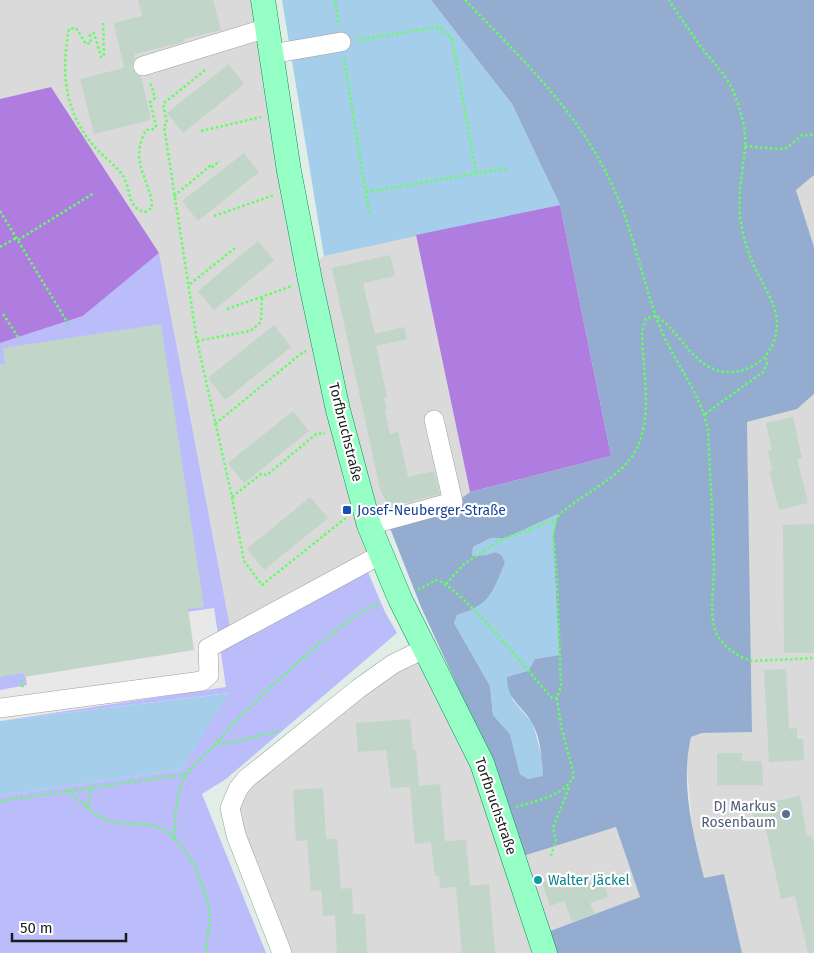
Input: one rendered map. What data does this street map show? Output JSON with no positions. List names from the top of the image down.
{
  "streets": {
    "main road": ["Torfbruchstraße"]
  },
  "places": {
    "transit": ["Josef-Neuberger-Straße"],
    "other": ["DJ Markus Rosenbaum", "Walter Jäckel"]
  },
  "scale_bar": "50 m"
}
